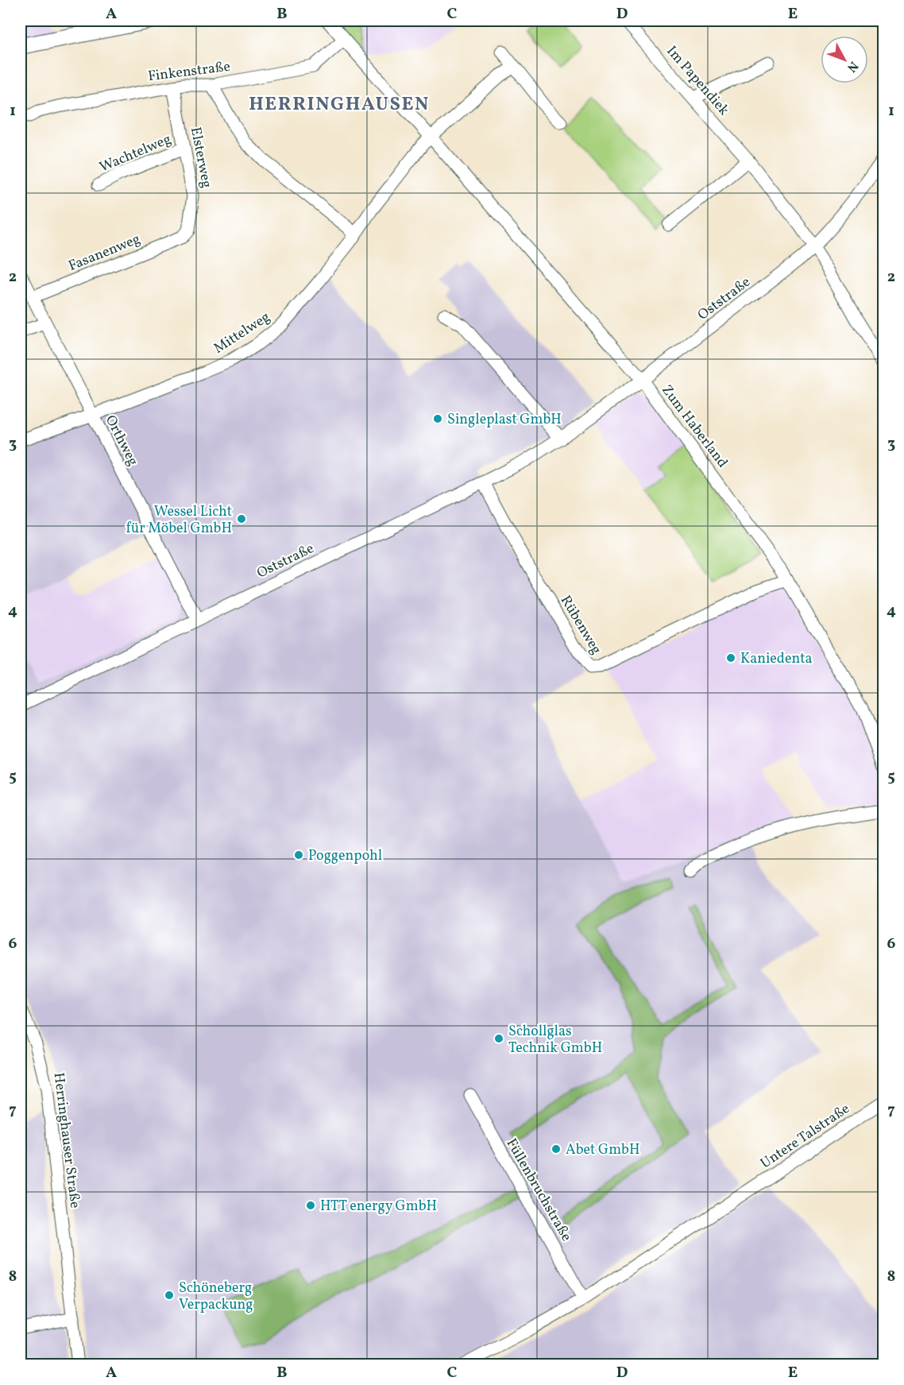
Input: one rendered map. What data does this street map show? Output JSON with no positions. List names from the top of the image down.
{
  "streets": {
    "street": [
      "Finkenstraße",
      "Im Papendiek",
      "Wachtelweg",
      "Elsterweg",
      "Fasanenweg",
      "Oststraße",
      "Mittelweg",
      "Zum Haberland",
      "Orthweg",
      "Rübenweg",
      "Untere Talstraße",
      "Herringhauser Straße",
      "Füllenbruchstraße"
    ]
  },
  "crossings": [
    ["Finkenstraße", "Elsterweg"],
    ["Finkenstraße", "Zum Haberland"],
    ["Im Papendiek", "Oststraße"],
    ["Wachtelweg", "Elsterweg"],
    ["Elsterweg", "Fasanenweg"],
    ["Fasanenweg", "Orthweg"],
    ["Oststraße", "Zum Haberland"],
    ["Oststraße", "Orthweg"],
    ["Oststraße", "Rübenweg"],
    ["Mittelweg", "Zum Haberland"],
    ["Mittelweg", "Orthweg"],
    ["Zum Haberland", "Rübenweg"],
    ["Untere Talstraße", "Füllenbruchstraße"]
  ],
  "districts": ["HERRINGHAUSEN"],
  "places": [
    "Singleplast GmbH",
    "Wessel Licht für Möbel GmbH",
    "Kaniedenta",
    "Poggenpohl",
    "Schollglas Technik GmbH",
    "Abet GmbH",
    "HTT energy GmbH",
    "Schöneberg Verpackung"
  ],
  "north": "bottom right",
  "grid": {
    "columns": [
      "A",
      "B",
      "C",
      "D",
      "E"
    ],
    "rows": [
      "1",
      "2",
      "3",
      "4",
      "5",
      "6",
      "7",
      "8"
    ]
  }
}
